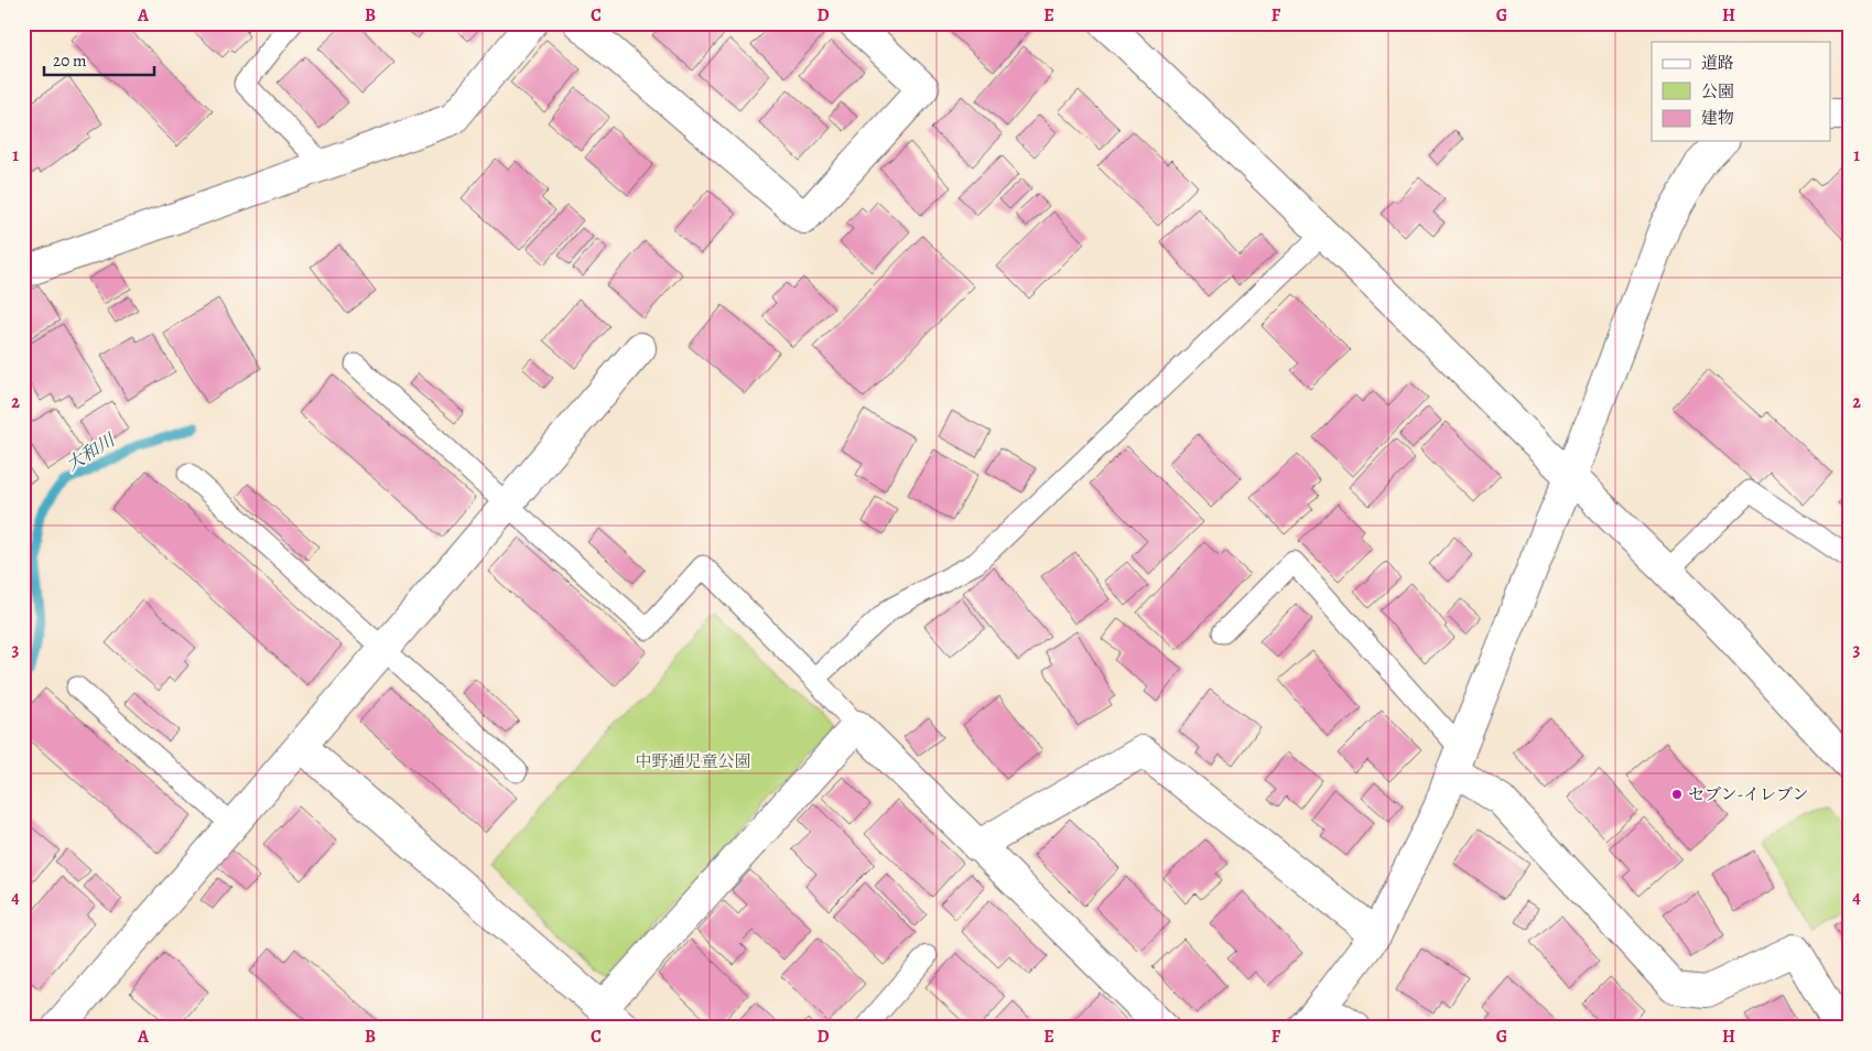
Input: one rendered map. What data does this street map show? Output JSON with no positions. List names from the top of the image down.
{
  "water": ["大和川"],
  "parks": ["中野通児童公園"],
  "places": ["セブン-イレブン"],
  "legend": ["道路", "公園", "建物"],
  "scale_bar": "20 m",
  "grid": {
    "columns": [
      "A",
      "B",
      "C",
      "D",
      "E",
      "F",
      "G",
      "H"
    ],
    "rows": [
      "1",
      "2",
      "3",
      "4"
    ]
  }
}
